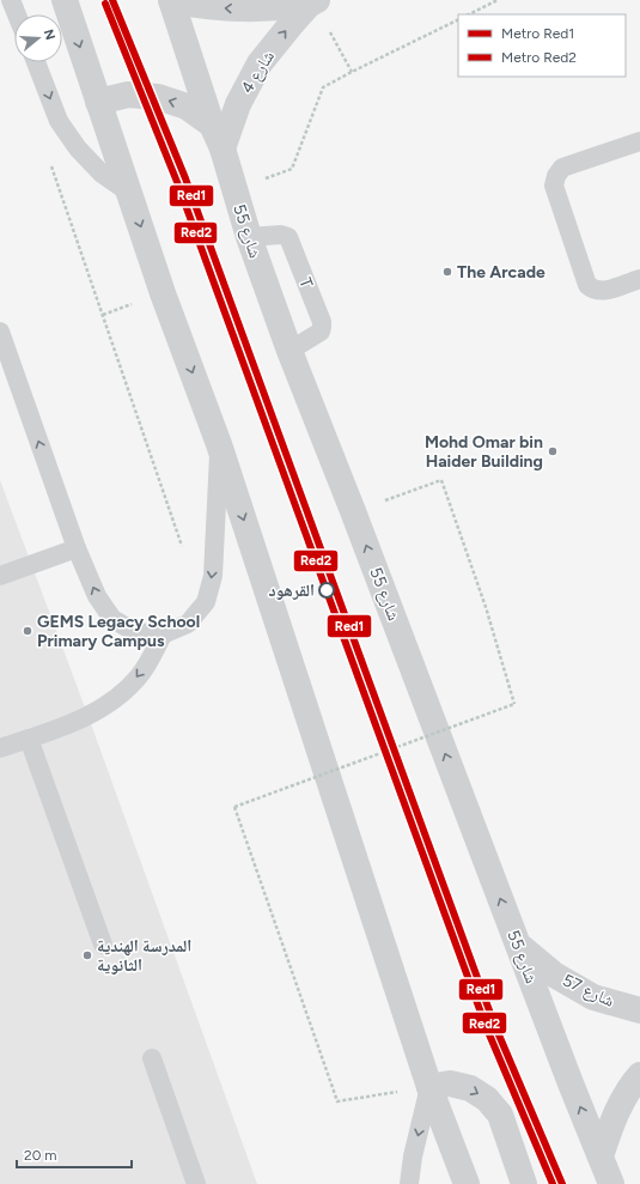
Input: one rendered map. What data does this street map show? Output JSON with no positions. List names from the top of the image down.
{
  "streets": {
    "street": ["شارع 4", "شارع 55", "شارع 57"],
    "lane": ["T"]
  },
  "crossings": [
    ["شارع 4", "شارع 55"],
    ["شارع 55", "T"],
    ["شارع 55", "شارع 57"]
  ],
  "one_way": ["شارع 4"],
  "places": [
    "The Arcade",
    "Mohd Omar bin Haider Building",
    "القرهود",
    "GEMS Legacy School Primary Campus",
    "المدرسة الهندية الثانوية"
  ],
  "lines": ["metro line Red1", "metro line Red2"],
  "legend": ["Metro Red1", "Metro Red2"],
  "scale_bar": "20 m",
  "north": "right"
}
